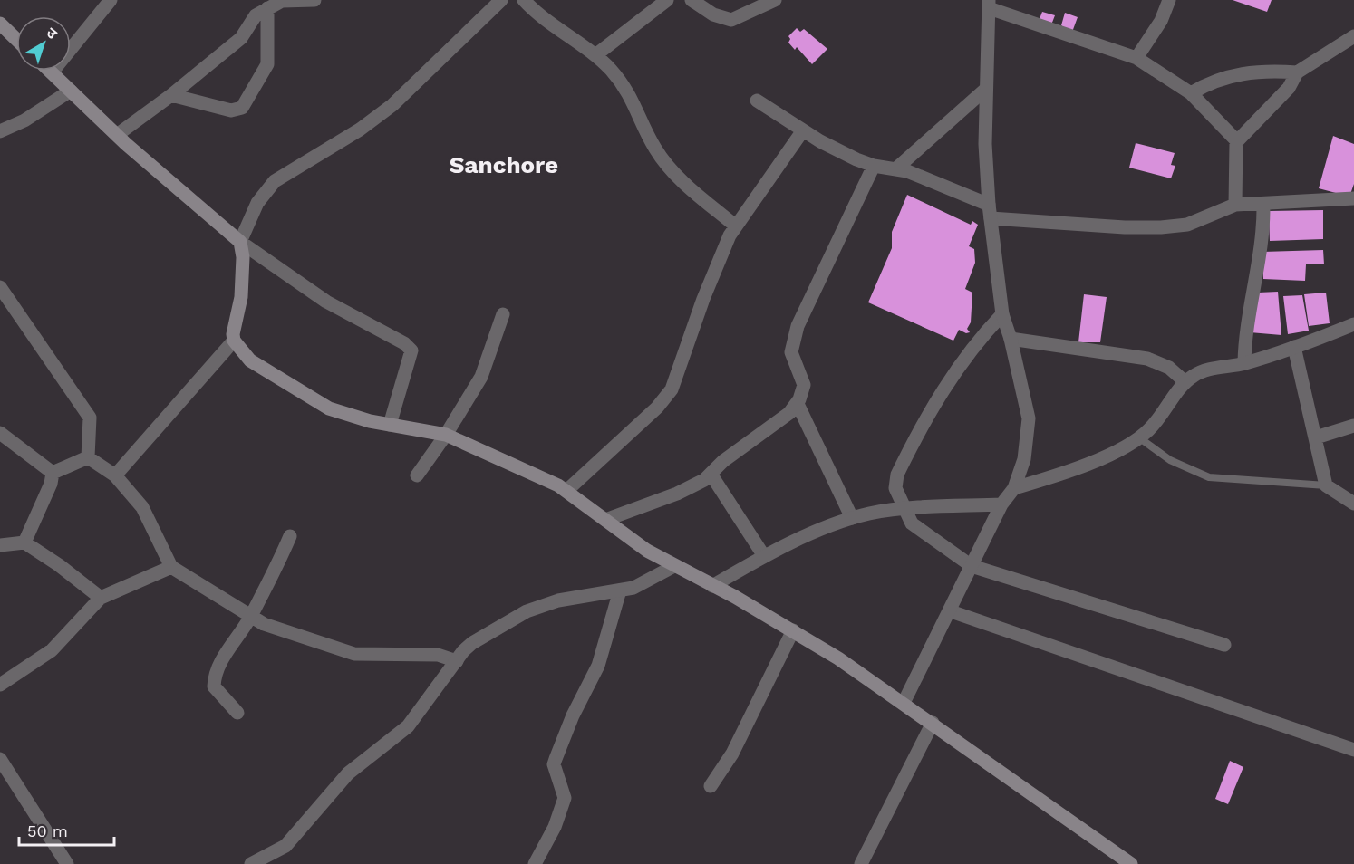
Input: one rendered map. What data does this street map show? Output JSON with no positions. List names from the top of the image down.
{
  "districts": ["Sanchore"],
  "scale_bar": "50 m",
  "north": "top right"
}
